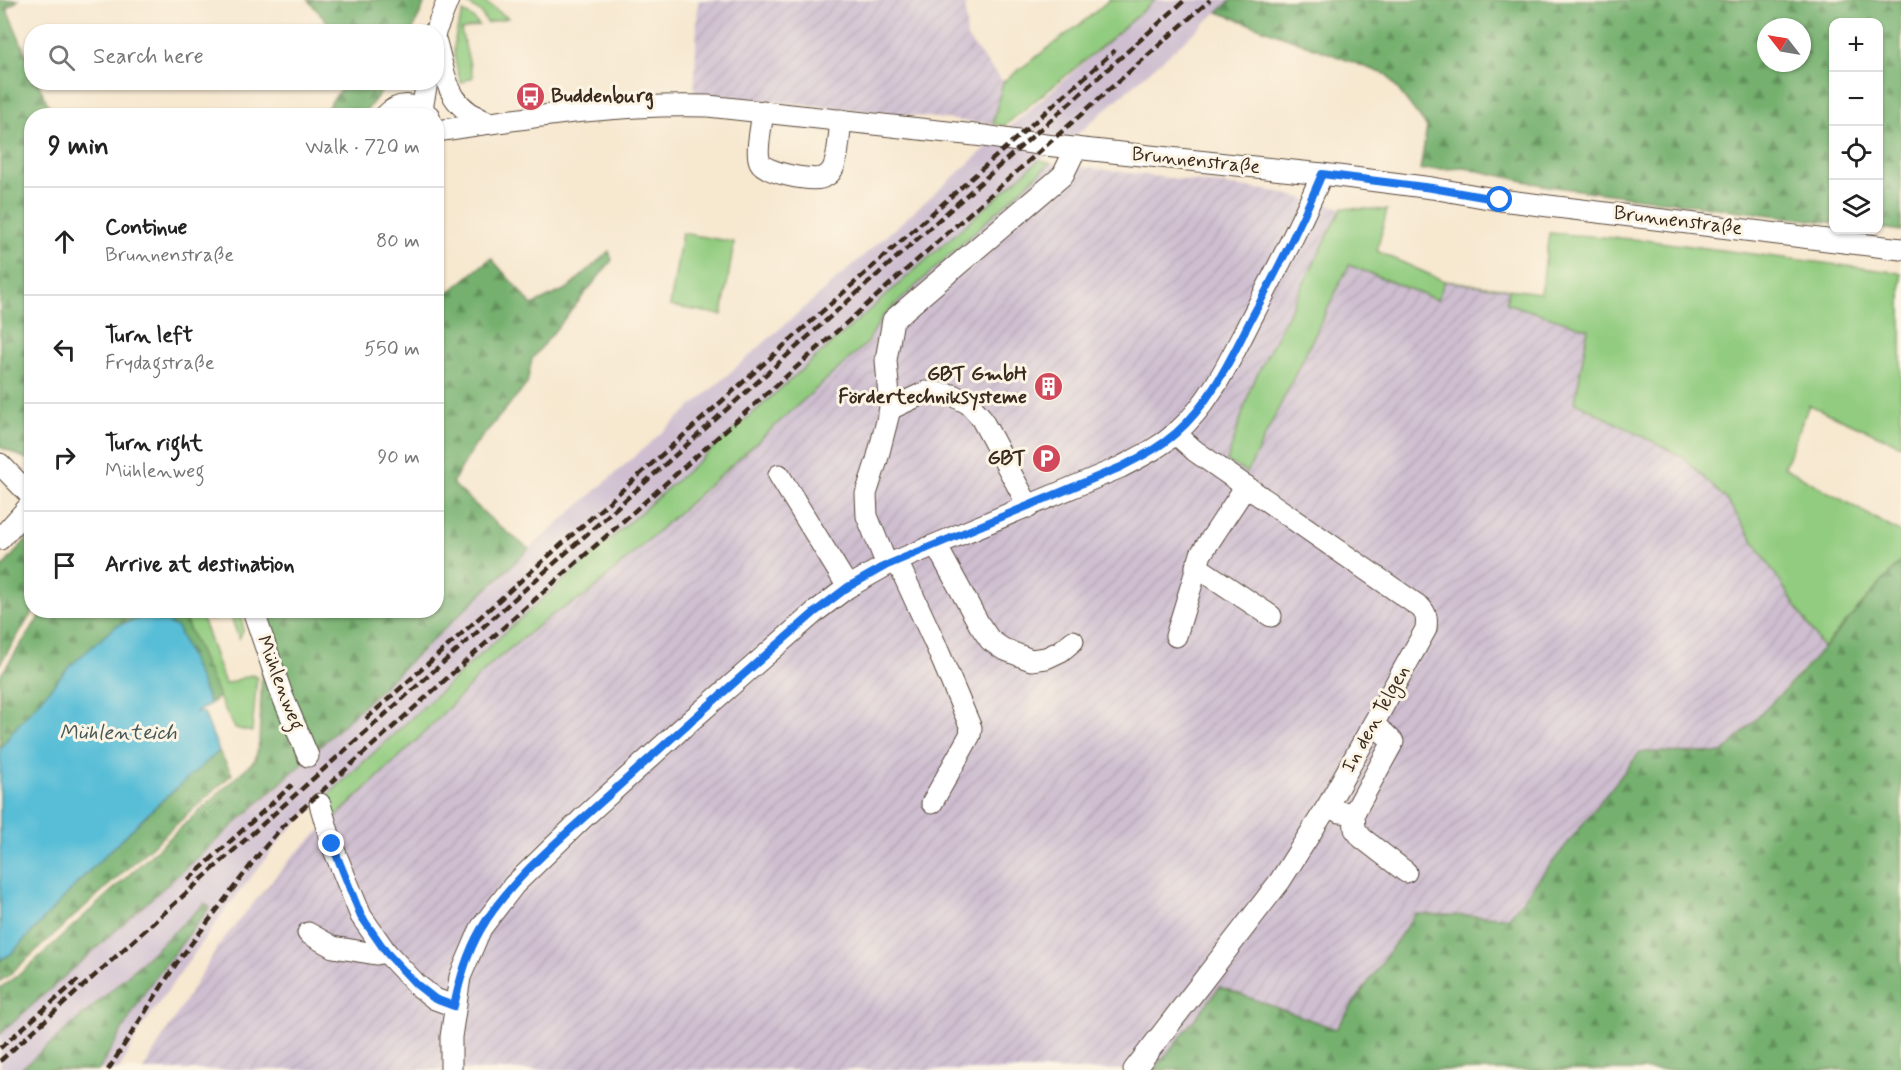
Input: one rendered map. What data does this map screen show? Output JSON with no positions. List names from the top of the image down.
{
  "streets": {
    "street": ["Brunnenstraße", "Mühlenweg", "In den Telgen"]
  },
  "water": ["Mühlenteich"],
  "places": {
    "bus stop": ["Buddenburg"],
    "building": ["GBT GmbH Fördertechniksysteme"],
    "parking": ["GBT"]
  },
  "north": "top left",
  "page": {
    "map_buttons": ["+", "−"],
    "search": "Search here",
    "heading": ["9 min", "Walk · 720 m"],
    "list": [
      ["Continue", "Brunnenstraße", "80 m"],
      ["Turn left", "Frydagstraße", "550 m"],
      ["Turn right", "Mühlenweg", "90 m"],
      "Arrive at destination"
    ]
  }
}
